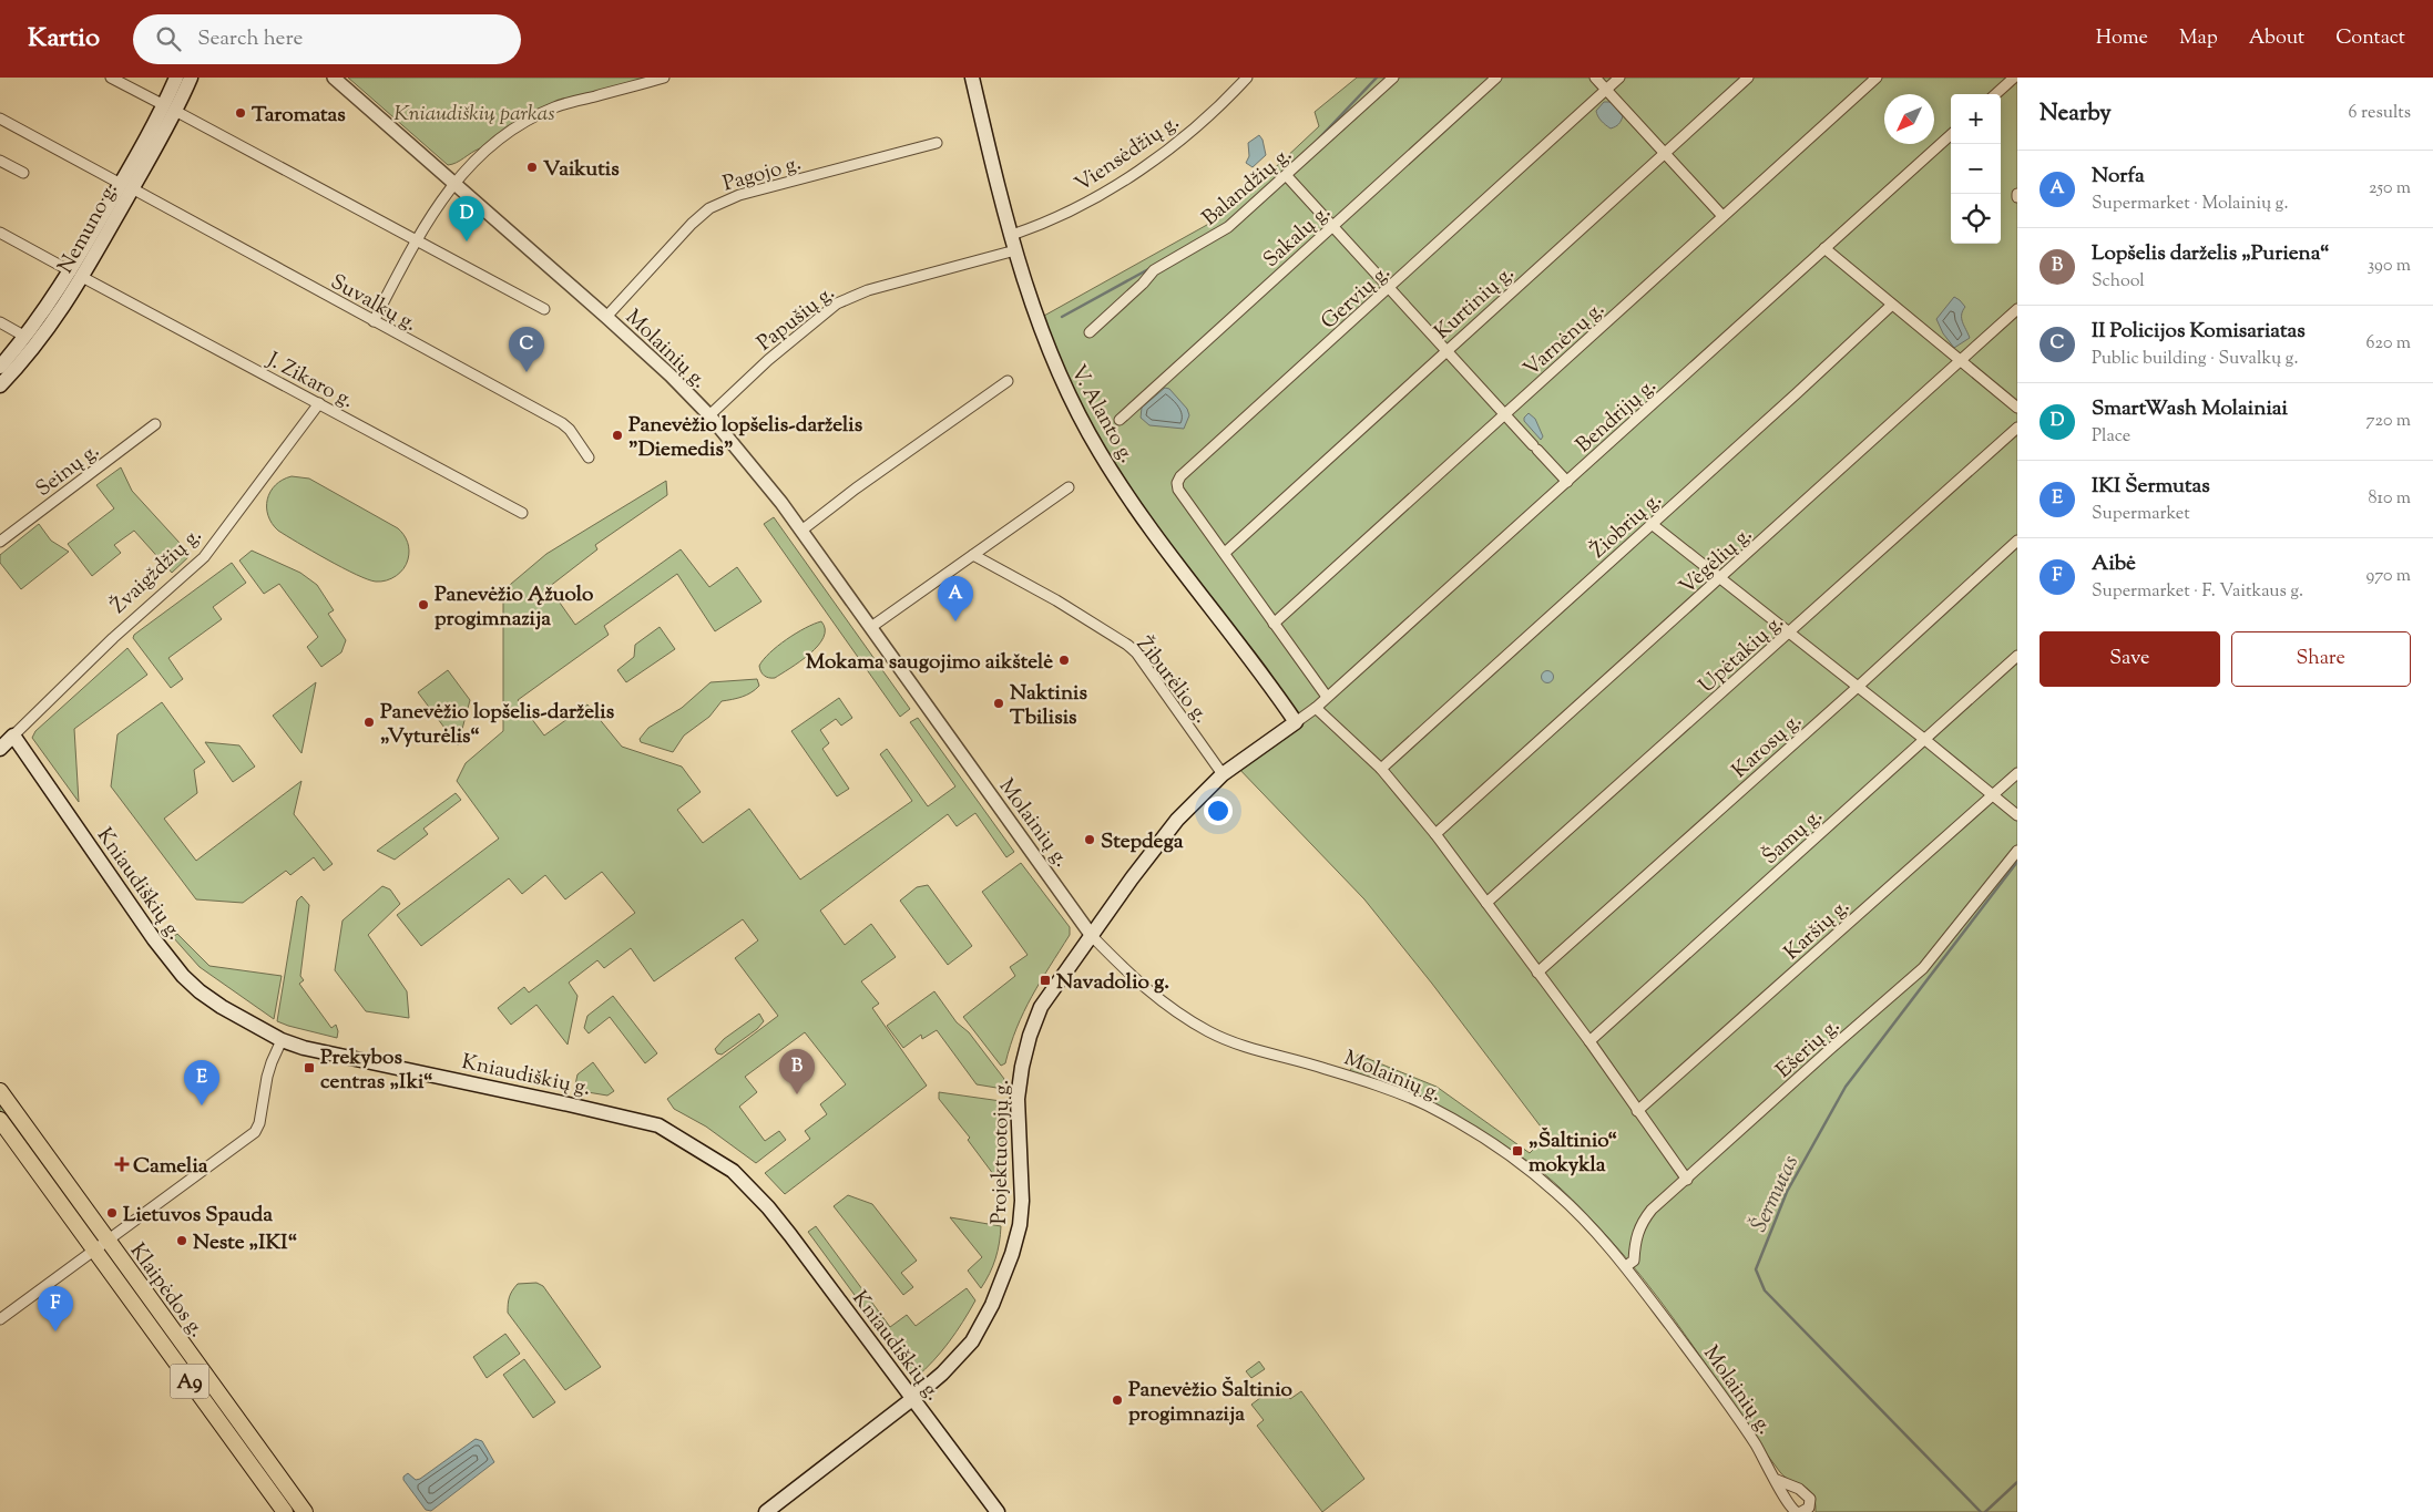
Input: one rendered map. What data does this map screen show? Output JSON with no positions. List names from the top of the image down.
{
  "streets": {
    "highway": ["Klaipėdos g.", "A9"],
    "main road": [
      "Nemuno g.",
      "V. Alanto g.",
      "Žvaigždžių g.",
      "Kniaudiškių g.",
      "Projektuotojų g."
    ],
    "street": [
      "Viensėdžių g.",
      "Pagojo g.",
      "Balandžių g.",
      "Sakalų g.",
      "Gervių g.",
      "Suvalkų g.",
      "Kurtinių g.",
      "Papušių g.",
      "Varnėnų g.",
      "Molainių g.",
      "J. Zikaro g.",
      "Bendrijų g.",
      "Seinų g.",
      "Žiobrių g.",
      "Vėgėlių g.",
      "Upėtakių g.",
      "Žiburėlio g.",
      "Karosų g.",
      "Šamų g.",
      "Karšių g.",
      "Ešerių g."
    ]
  },
  "crossings": [
    ["Viensėdžių g.", "V. Alanto g."],
    ["Pagojo g.", "Molainių g."],
    ["Nemuno g.", "Suvalkų g."],
    ["Nemuno g.", "J. Zikaro g."],
    ["Gervių g.", "Kurtinių g."],
    ["Gervių g.", "Varnėnų g."],
    ["Gervių g.", "Bendrijų g."],
    ["Papušių g.", "Molainių g."],
    ["Papušių g.", "V. Alanto g."],
    ["Molainių g.", "Ešerių g."],
    ["Molainių g.", "Projektuotojų g."],
    ["J. Zikaro g.", "Žvaigždžių g."],
    ["V. Alanto g.", "Bendrijų g."],
    ["V. Alanto g.", "Projektuotojų g."],
    ["Bendrijų g.", "Projektuotojų g."],
    ["Žvaigždžių g.", "Kniaudiškių g."],
    ["Žiburėlio g.", "Projektuotojų g."],
    ["Kniaudiškių g.", "Projektuotojų g."]
  ],
  "water": ["Šermutas"],
  "parks": ["Kniaudiškių parkas"],
  "places": {
    "other": [
      "Taromatas",
      "Vaikutis",
      "Panevėžio lopšelis-darželis \"Diemedis\"",
      "Panevėžio Ąžuolo progimnazija",
      "Mokama saugojimo aikštelė",
      "Naktinis Tbilisis",
      "Panevėžio lopšelis-darželis „Vyturėlis“",
      "Stepdega",
      "Lietuvos Spauda",
      "Neste „IKI“",
      "Panevėžio Šaltinio progimnazija"
    ],
    "transit": ["Navadolio g.", "Prekybos centras „Iki“", "„Šaltinio“ mokykla"],
    "health": ["Camelia"]
  },
  "north": "bottom left",
  "page": {
    "header": "Kartio",
    "search": "Search here",
    "nav": [
      "Home",
      "Map",
      "About",
      "Contact"
    ],
    "heading": ["Nearby", "6 results"],
    "map_buttons": ["+", "−"],
    "list": [
      {
        "mark": "A",
        "name": "Norfa",
        "note": "Supermarket · Molainių g.",
        "value": "250 m"
      },
      {
        "mark": "B",
        "name": "Lopšelis darželis „Puriena“",
        "note": "School",
        "value": "390 m"
      },
      {
        "mark": "C",
        "name": "II Policijos Komisariatas",
        "note": "Public building · Suvalkų g.",
        "value": "620 m"
      },
      {
        "mark": "D",
        "name": "SmartWash Molainiai",
        "note": "Place",
        "value": "720 m"
      },
      {
        "mark": "E",
        "name": "IKI Šermutas",
        "note": "Supermarket",
        "value": "810 m"
      },
      {
        "mark": "F",
        "name": "Aibė",
        "note": "Supermarket · F. Vaitkaus g.",
        "value": "970 m"
      }
    ],
    "pins": [
      "D",
      "C",
      "A",
      "B",
      "E",
      "F"
    ],
    "buttons": ["Save", "Share"]
  }
}
